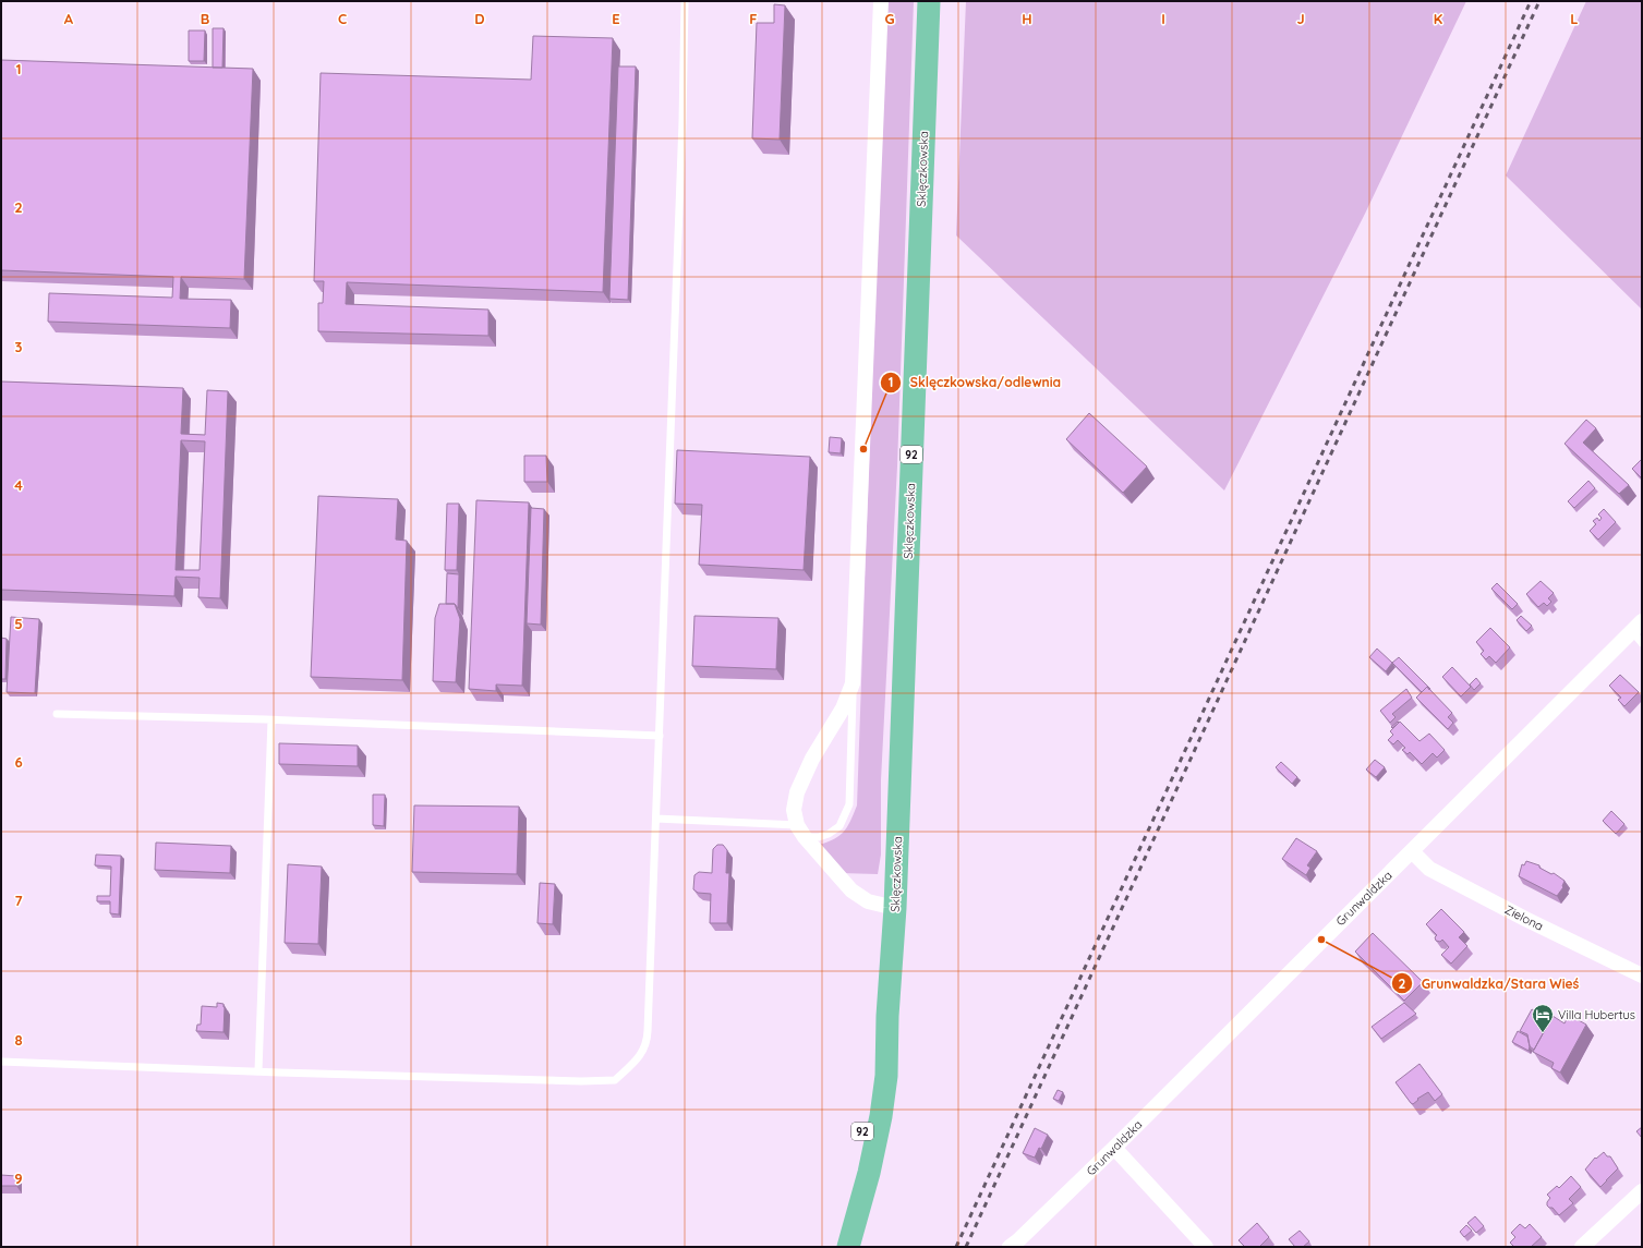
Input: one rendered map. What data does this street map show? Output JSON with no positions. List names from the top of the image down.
{
  "streets": {
    "main road": ["Sklęczkowska", "92"],
    "street": ["Grunwaldzka", "Zielona"]
  },
  "crossings": [
    ["Grunwaldzka", "Zielona"]
  ],
  "places": {
    "other": ["Sklęczkowska/odlewnia", "Grunwaldzka/Stara Wieś"],
    "hotel": ["Villa Hubertus"]
  },
  "grid": {
    "columns": [
      "A",
      "B",
      "C",
      "D",
      "E",
      "F",
      "G",
      "H",
      "I",
      "J",
      "K",
      "L"
    ],
    "rows": [
      "1",
      "2",
      "3",
      "4",
      "5",
      "6",
      "7",
      "8",
      "9"
    ]
  }
}
